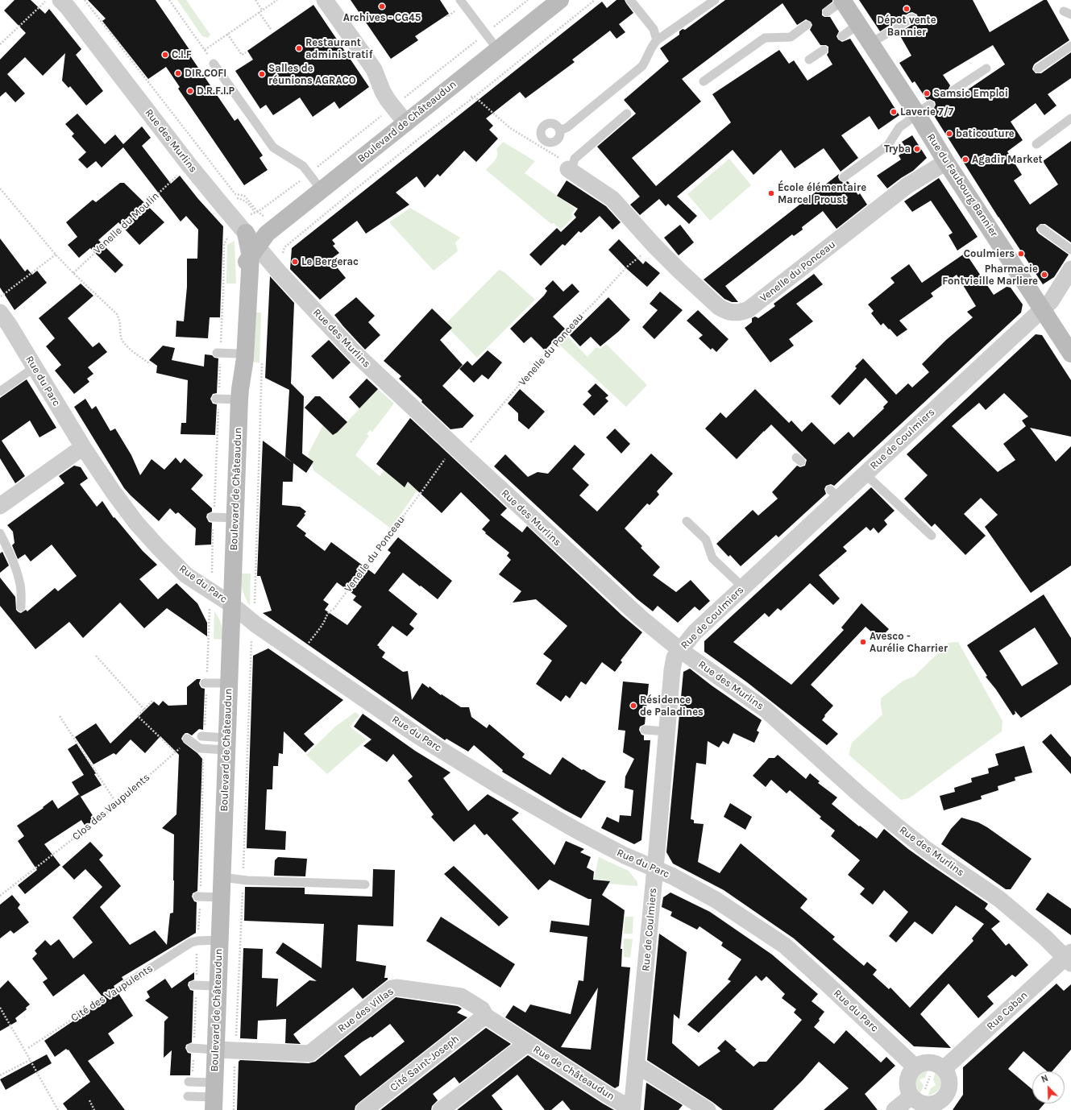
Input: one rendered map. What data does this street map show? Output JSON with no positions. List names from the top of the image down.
{
  "streets": {
    "main road": ["Boulevard de Châteaudun", "Rue du Faubourg Bannier"],
    "street": [
      "Rue des Murlins",
      "Venelle du Ponceau",
      "Rue du Parc",
      "Rue de Coulmiers",
      "Rue des Villas",
      "Rue Caban",
      "Cité Saint-Joseph",
      "Rue de Châteaudun"
    ],
    "lane": ["Cité des Vaupulents"],
    "path": ["Venelle du Moulin", "Clos des Vaupulents"]
  },
  "crossings": [
    ["Boulevard de Châteaudun", "Rue des Murlins"],
    ["Boulevard de Châteaudun", "Rue du Parc"],
    ["Boulevard de Châteaudun", "Rue des Villas"],
    ["Rue des Murlins", "Rue de Coulmiers"],
    ["Rue des Murlins", "Rue Caban"],
    ["Rue du Faubourg Bannier", "Venelle du Ponceau"],
    ["Rue du Faubourg Bannier", "Rue de Coulmiers"],
    ["Venelle du Ponceau", "Rue du Parc"],
    ["Rue du Parc", "Rue de Coulmiers"],
    ["Rue de Coulmiers", "Rue de Châteaudun"],
    ["Rue des Villas", "Cité Saint-Joseph"],
    ["Rue des Villas", "Rue de Châteaudun"]
  ],
  "places": [
    "Archives - CG45",
    "Dépot vente Bannier",
    "Restaurant administratif",
    "C.I.F",
    "DIR.COFI",
    "Salles de réunions AGRACO",
    "D.R.F.I.P",
    "Samsic Emploi",
    "Laverie 7/7",
    "baticouture",
    "Tryba",
    "Agadir Market",
    "École élémentaire Marcel Proust",
    "Coulmiers",
    "Le Bergerac",
    "Pharmacie Fontvieille Marliere",
    "Avesco - Aurélie Charrier",
    "Résidence de Paladines"
  ],
  "north": "top left"
}
